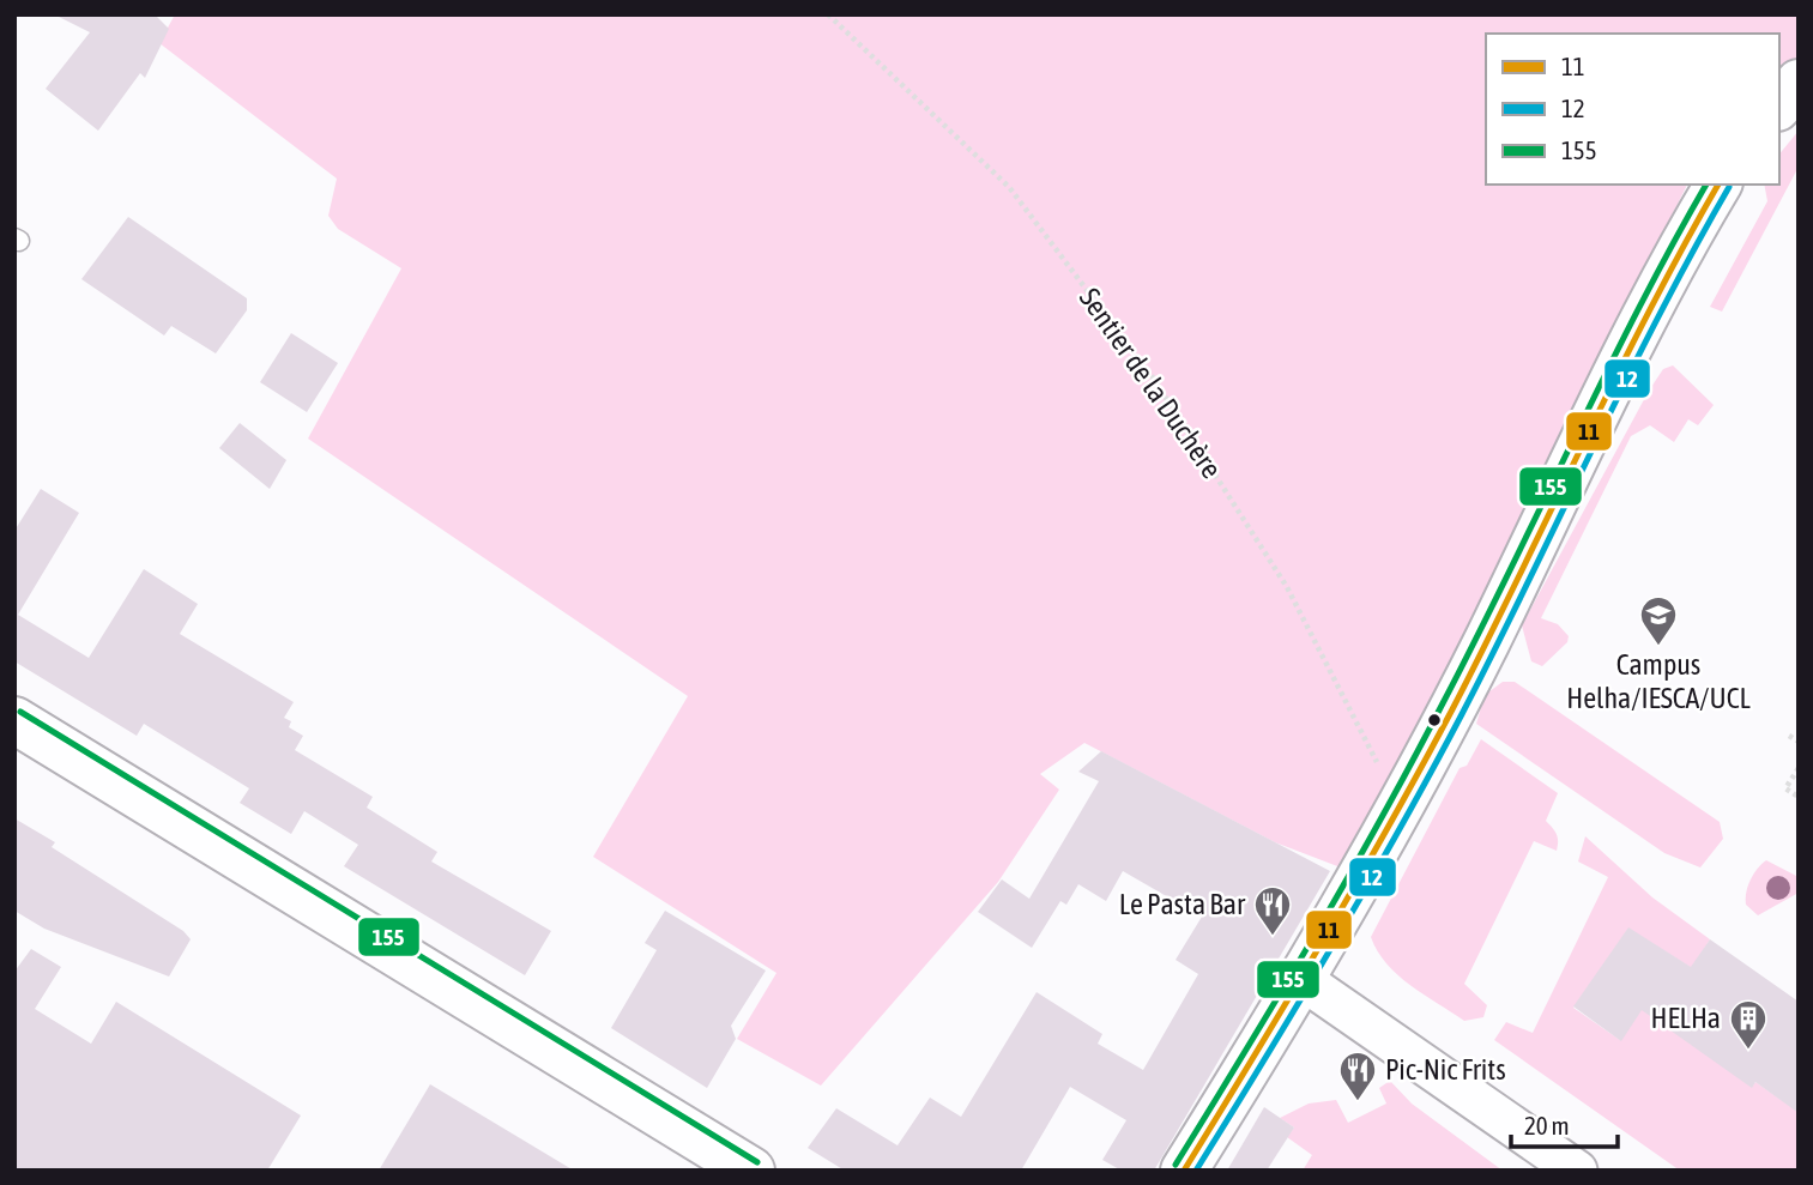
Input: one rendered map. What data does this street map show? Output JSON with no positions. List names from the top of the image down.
{
  "streets": {
    "path": ["Sentier de la Duchère"]
  },
  "places": {
    "school or university": ["Campus Helha/IESCA/UCL"],
    "restaurant": ["Le Pasta Bar", "Pic-Nic Frits"],
    "building": ["HELHa"]
  },
  "lines": ["transit line 11", "transit line 155", "transit line 12"],
  "legend": ["11", "12", "155"],
  "scale_bar": "20 m"
}
